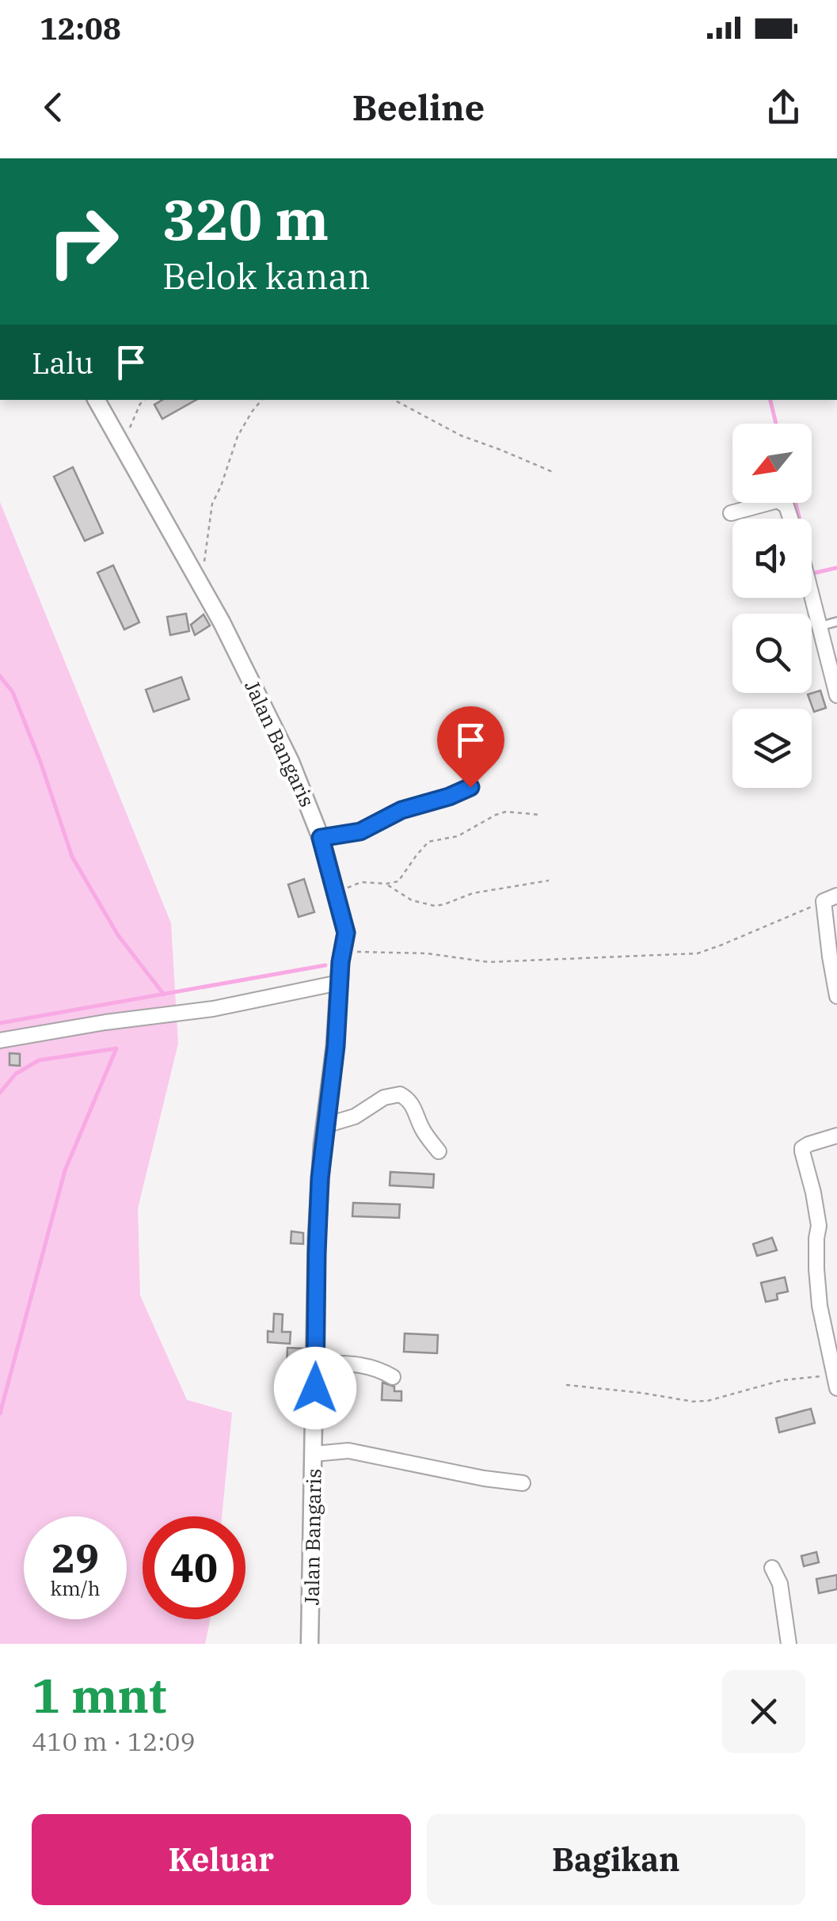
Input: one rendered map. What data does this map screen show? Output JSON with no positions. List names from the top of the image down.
{
  "streets": {
    "street": ["Jalan Bangaris"]
  },
  "north": "bottom left",
  "page": {
    "status": "12:08",
    "header": "Beeline",
    "turn": ["320 m", "Belok kanan"],
    "then": "Lalu",
    "speed": "29 km/h",
    "limit": "40",
    "heading": ["1 mnt", "410 m · 12:09"],
    "buttons": ["Keluar", "Bagikan"]
  }
}
